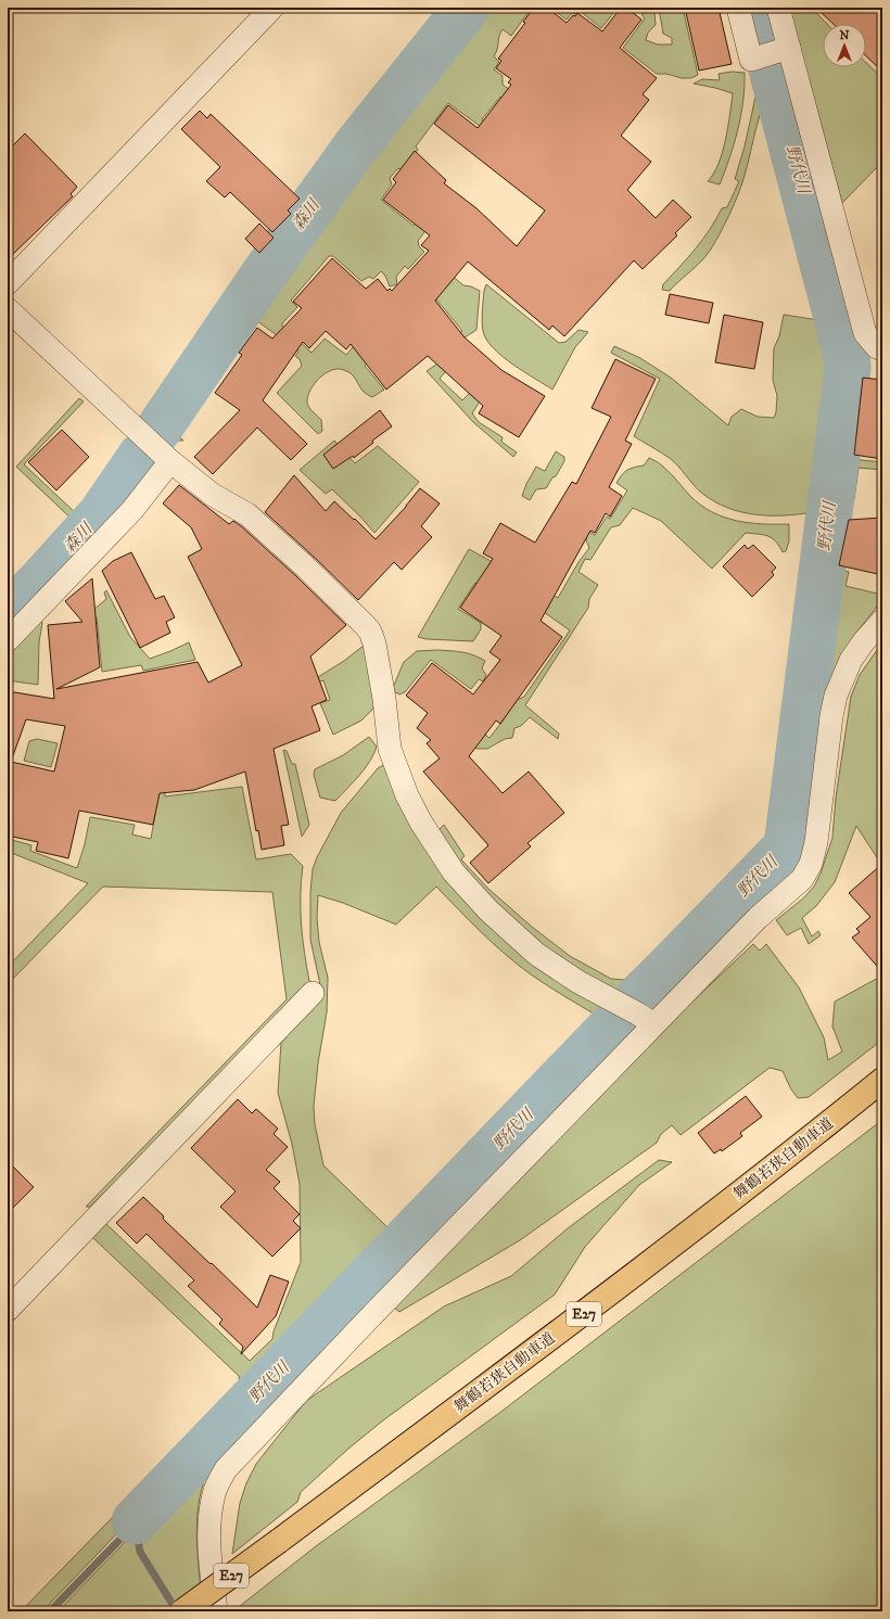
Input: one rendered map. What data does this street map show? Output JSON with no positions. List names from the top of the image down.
{
  "streets": {
    "highway": ["舞鶴若狭自動車道", "E27"]
  },
  "water": ["野代川", "森川"],
  "north": "top"
}
